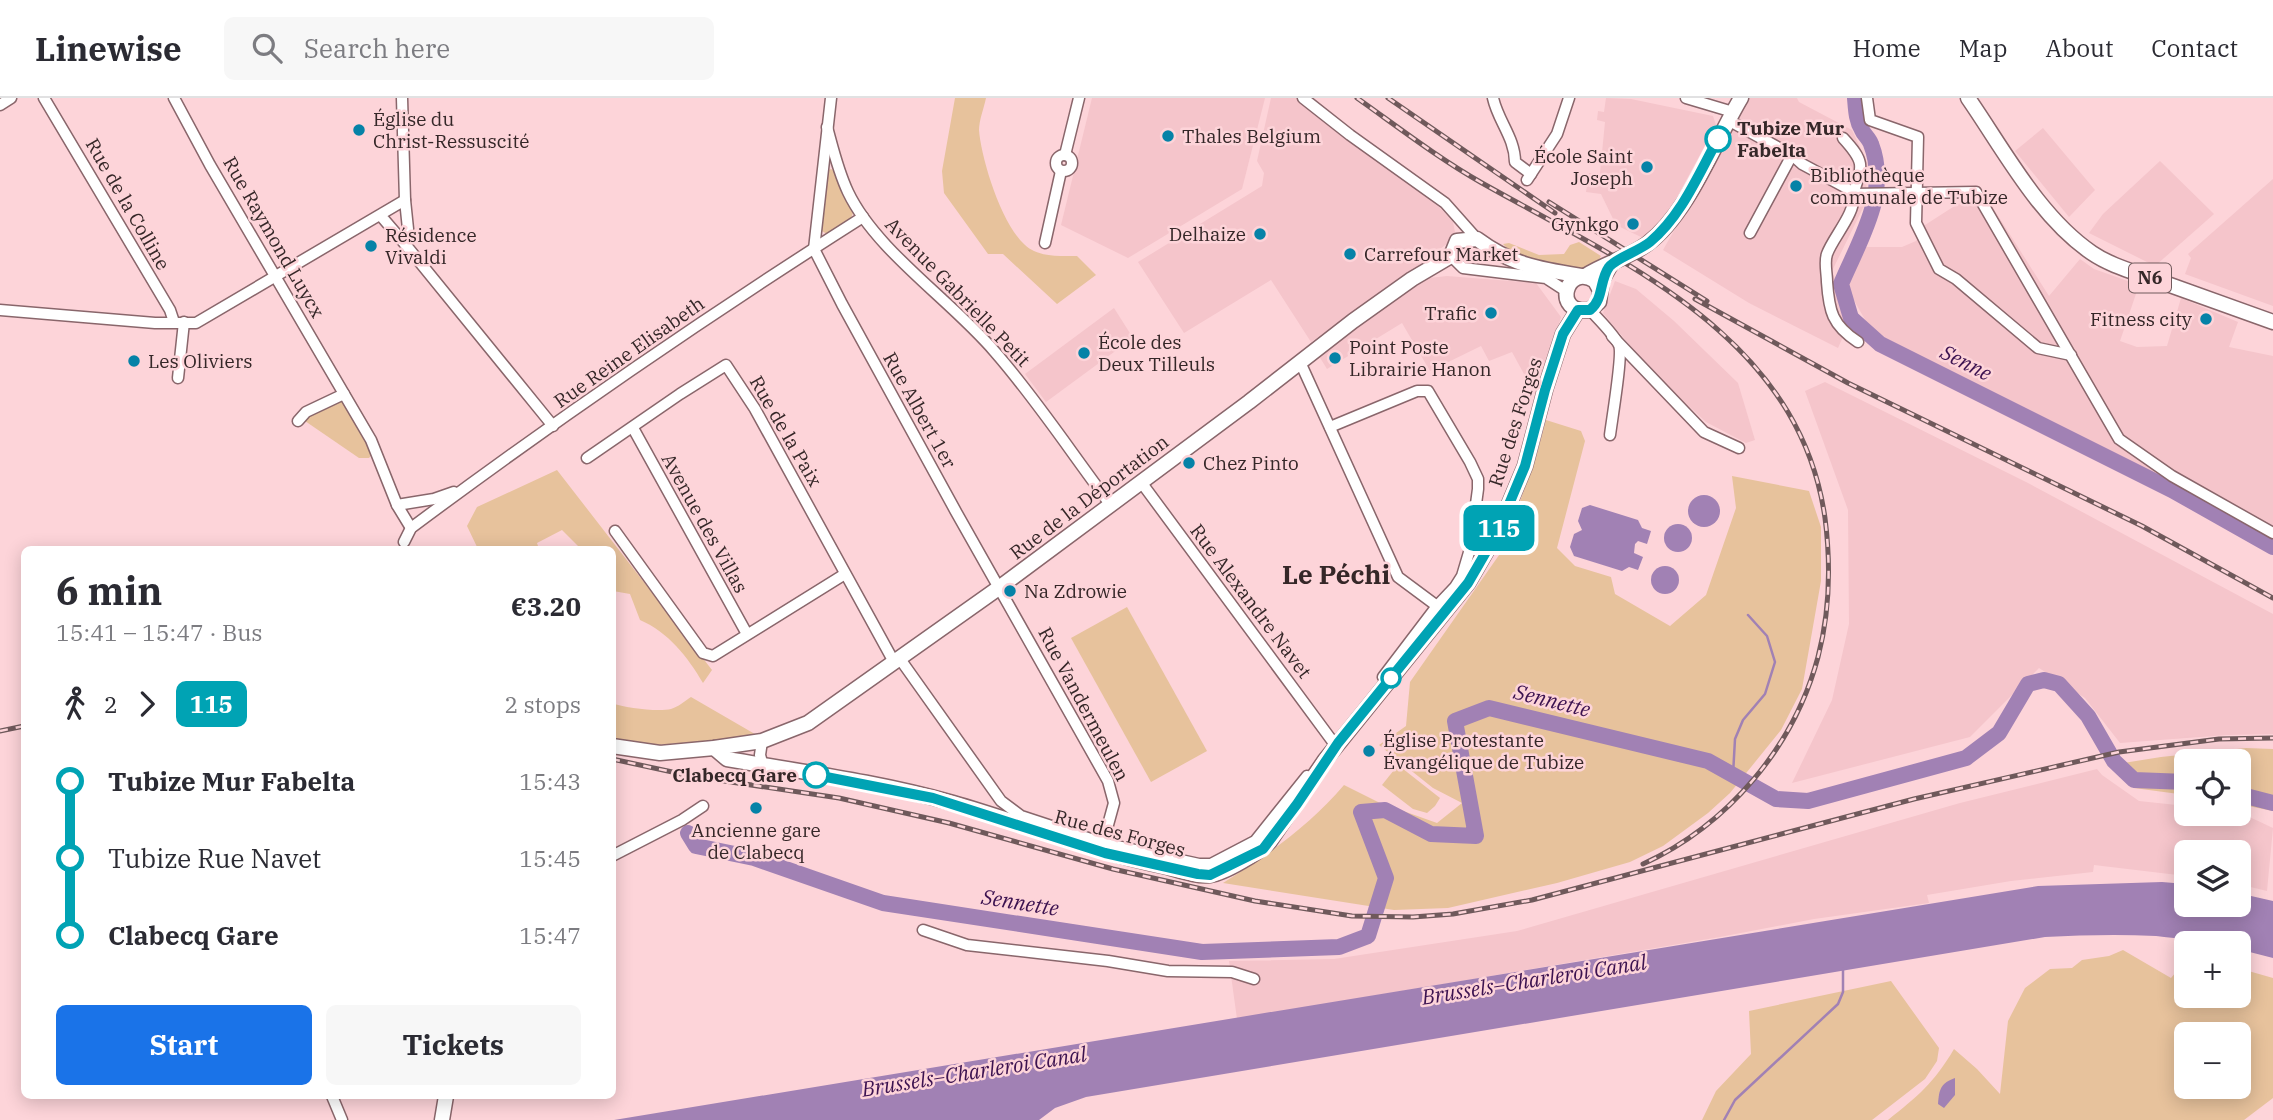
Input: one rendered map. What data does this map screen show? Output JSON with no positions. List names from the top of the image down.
{
  "streets": {
    "main road": ["N6", "Rue des Forges", "Rue de la Déportation"],
    "street": [
      "Rue de la Colline",
      "Rue Raymond Luycx",
      "Avenue Gabrielle Petit",
      "Rue Reine Elisabeth",
      "Rue Albert 1er",
      "Rue de la Paix",
      "Avenue des Villas",
      "Rue Alexandre Navet",
      "Rue Vandermeulen"
    ]
  },
  "crossings": [
    ["Rue Raymond Luycx", "Rue Reine Elisabeth"],
    ["Avenue Gabrielle Petit", "Rue Reine Elisabeth"],
    ["Avenue Gabrielle Petit", "Rue de la Déportation"],
    ["Rue Reine Elisabeth", "Rue Albert 1er"],
    ["Rue Albert 1er", "Rue de la Déportation"],
    ["Rue Albert 1er", "Rue Vandermeulen"],
    ["Rue des Forges", "Rue de la Paix"],
    ["Rue des Forges", "Rue de la Déportation"],
    ["Rue des Forges", "Rue Alexandre Navet"],
    ["Rue des Forges", "Rue Vandermeulen"],
    ["Rue de la Paix", "Rue de la Déportation"],
    ["Rue de la Paix", "Avenue des Villas"],
    ["Rue de la Déportation", "Rue Alexandre Navet"],
    ["Rue de la Déportation", "Rue Vandermeulen"]
  ],
  "districts": ["Le Péchi"],
  "water": ["Senne", "Sennette", "Brussels–Charleroi Canal"],
  "places": [
    "Église du Christ-Ressuscité",
    "Thales Belgium",
    "Tubize Mur Fabelta",
    "École Saint Joseph",
    "Bibliothèque communale de Tubize",
    "Gynkgo",
    "Delhaize",
    "Résidence Vivaldi",
    "Carrefour Market",
    "Trafic",
    "Fitness city",
    "École des Deux Tilleuls",
    "Point Poste Librairie Hanon",
    "Les Oliviers",
    "Chez Pinto",
    "Na Zdrowie",
    "Église Protestante Évangélique de Tubize",
    "Clabecq Gare",
    "Ancienne gare de Clabecq"
  ],
  "lines": ["bus line 115"],
  "page": {
    "header": "Linewise",
    "search": "Search here",
    "nav": [
      "Home",
      "Map",
      "About",
      "Contact"
    ],
    "on_map": "115",
    "heading": ["6 min", "15:41 – 15:47 · Bus", "€3.20"],
    "legs": ["2", "115", "2 stops"],
    "list": [
      {
        "name": "Tubize Mur Fabelta",
        "value": "15:43"
      },
      {
        "name": "Tubize Rue Navet",
        "value": "15:45"
      },
      {
        "name": "Clabecq Gare",
        "value": "15:47"
      }
    ],
    "map_buttons": ["+", "−"],
    "buttons": ["Start", "Tickets"]
  }
}
